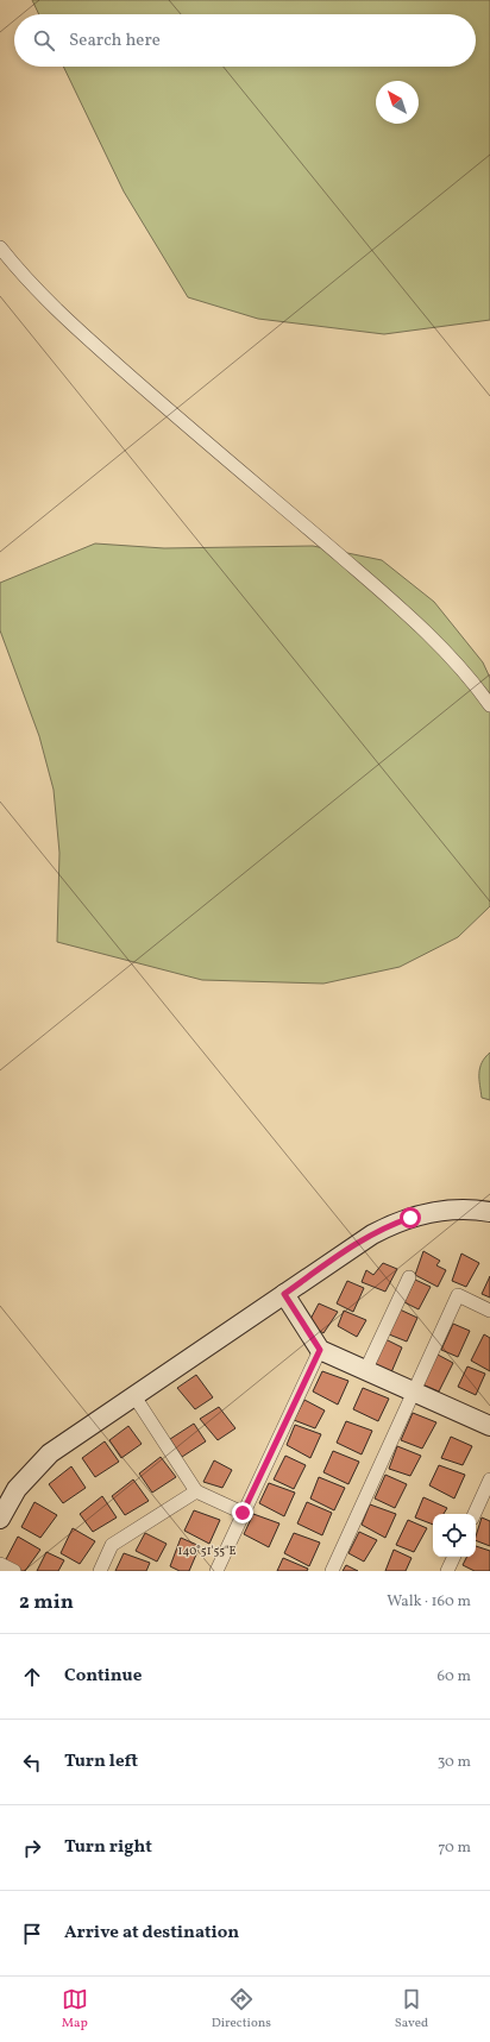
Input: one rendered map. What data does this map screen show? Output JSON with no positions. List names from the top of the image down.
{
  "north": "top left",
  "page": {
    "search": "Search here",
    "heading": ["2 min", "Walk · 160 m"],
    "list": [
      ["Continue", "60 m"],
      ["Turn left", "30 m"],
      ["Turn right", "70 m"],
      "Arrive at destination"
    ],
    "nav": ["Map", "Directions", "Saved"]
  },
  "coordinates": ["140°51'55\"E"]
}
